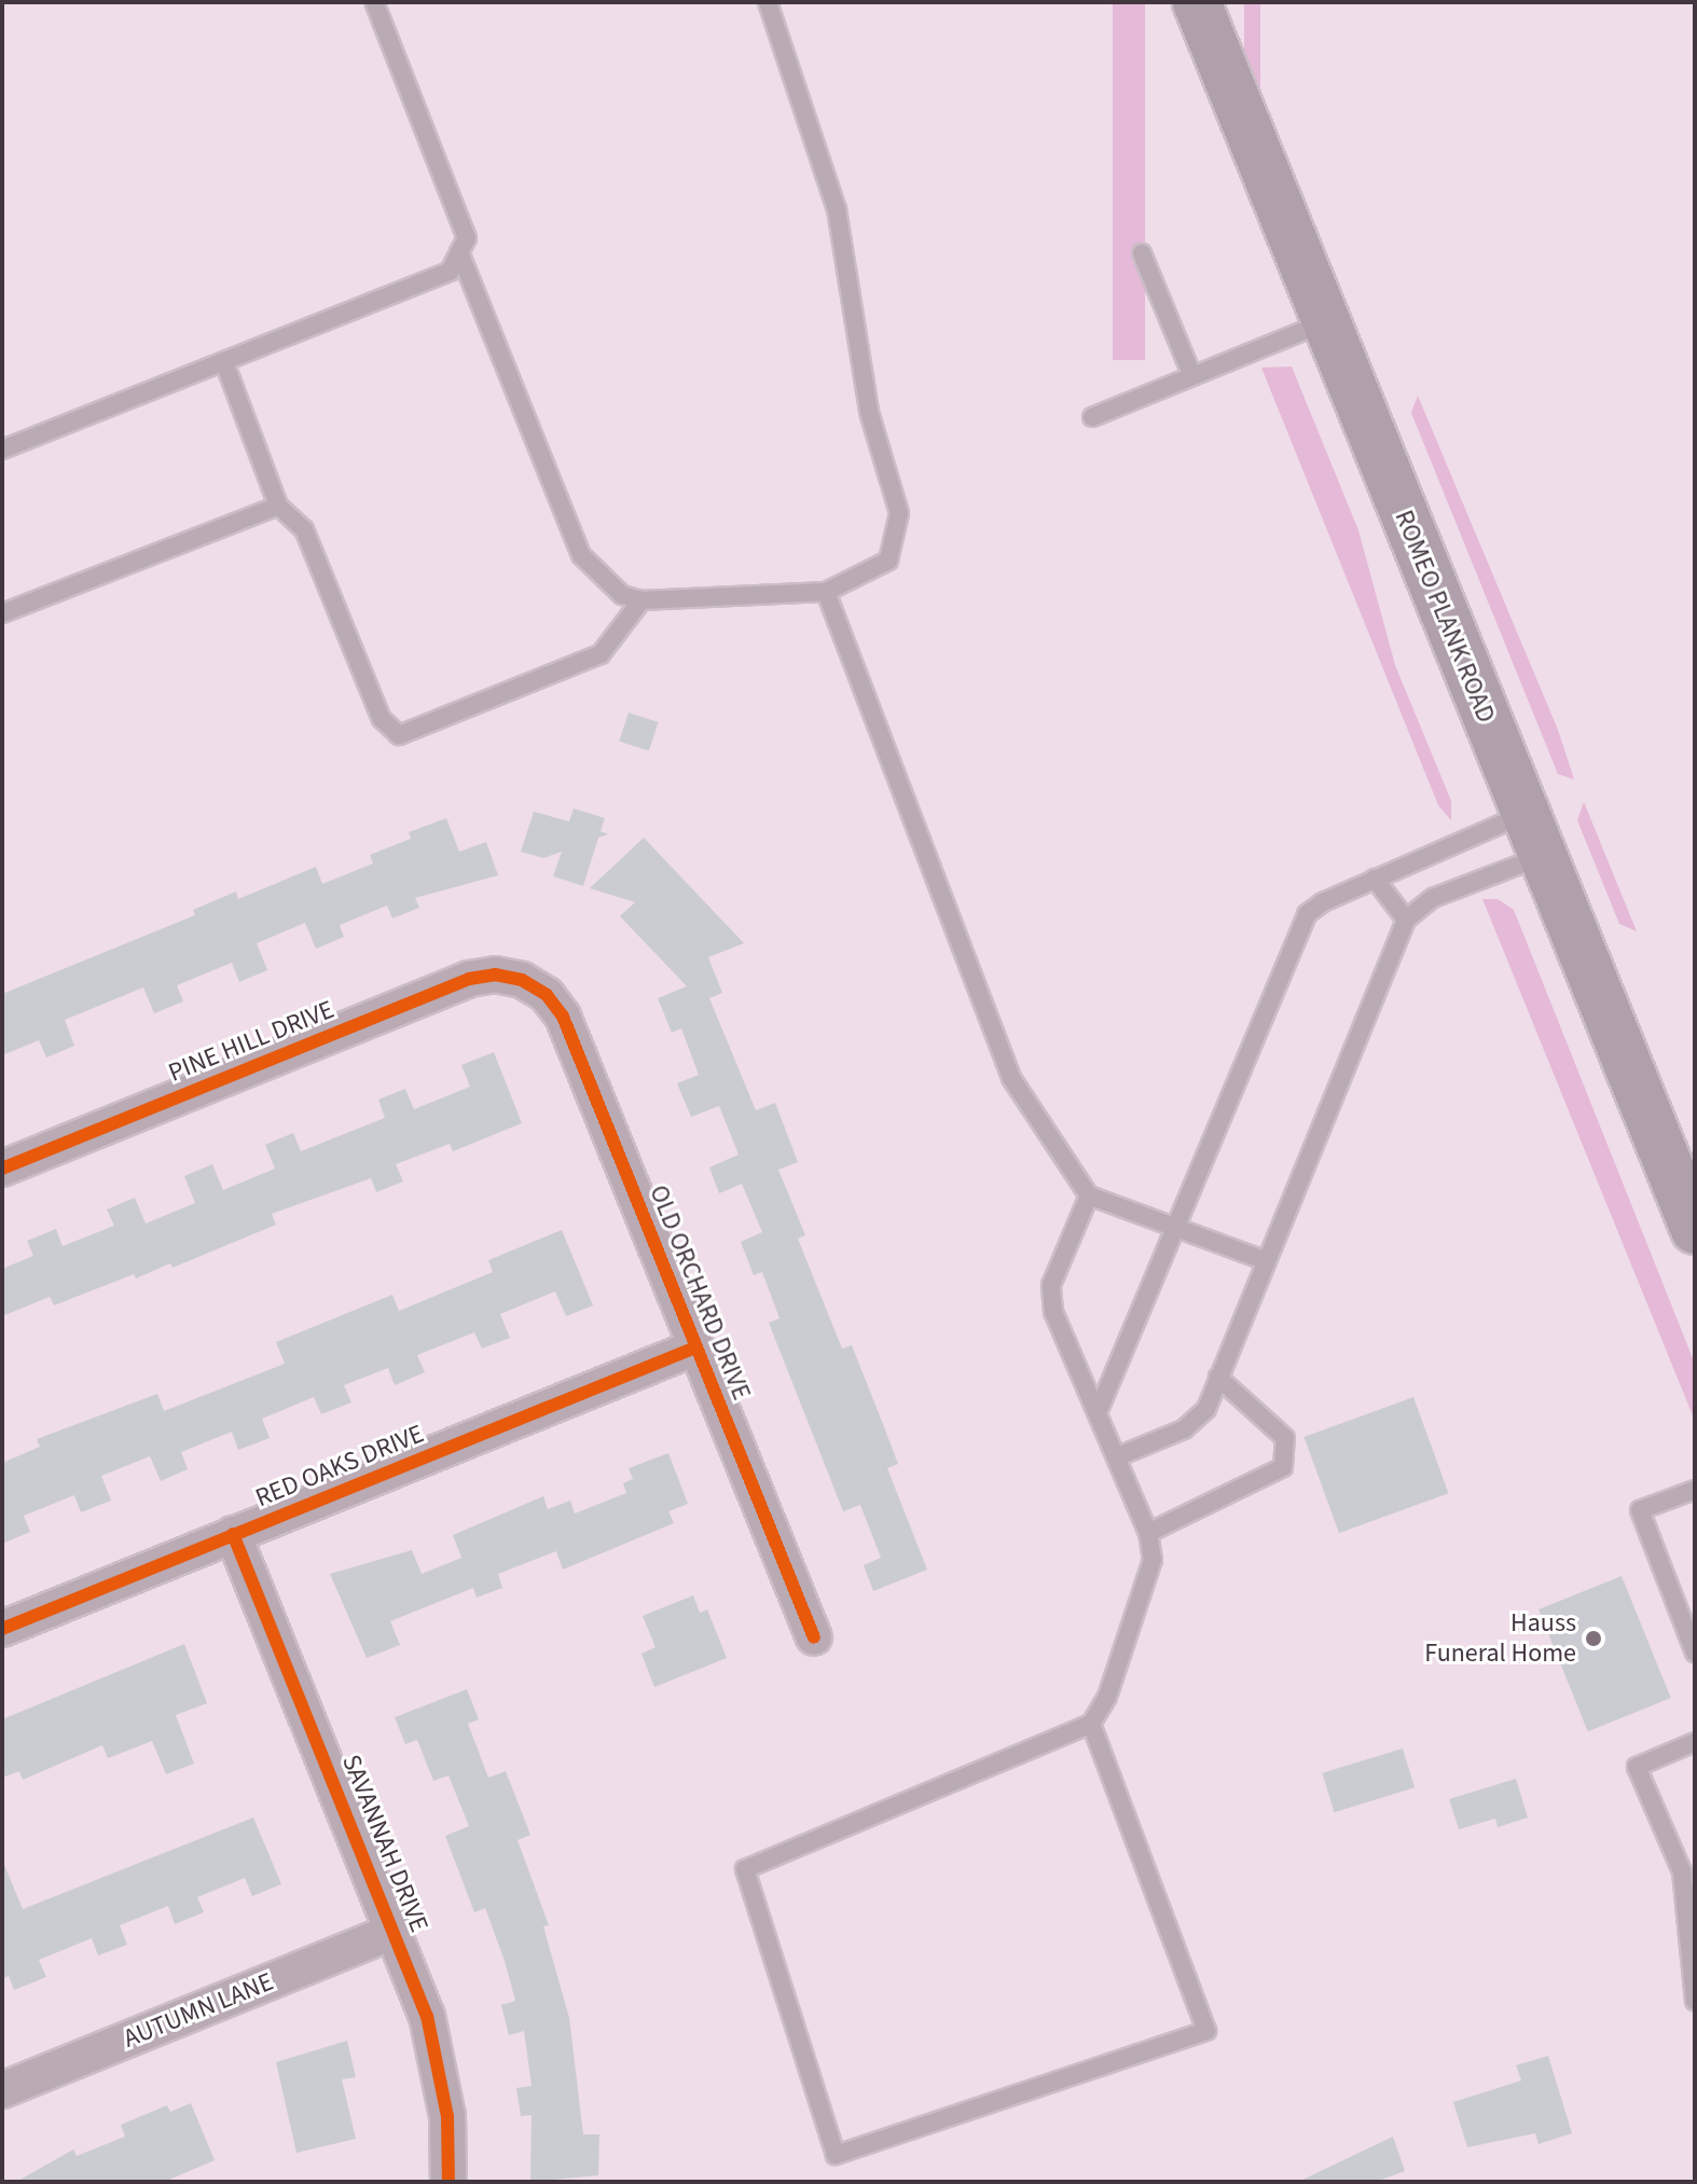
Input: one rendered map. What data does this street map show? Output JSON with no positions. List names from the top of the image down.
{
  "streets": {
    "main road": ["ROMEO PLANK ROAD"],
    "street": [
      "PINE HILL DRIVE",
      "OLD ORCHARD DRIVE",
      "RED OAKS DRIVE",
      "SAVANNAH DRIVE",
      "AUTUMN LANE"
    ]
  },
  "crossings": [
    ["PINE HILL DRIVE", "OLD ORCHARD DRIVE"],
    ["OLD ORCHARD DRIVE", "RED OAKS DRIVE"],
    ["RED OAKS DRIVE", "SAVANNAH DRIVE"],
    ["SAVANNAH DRIVE", "AUTUMN LANE"]
  ],
  "places": ["Hauss Funeral Home"]
}
